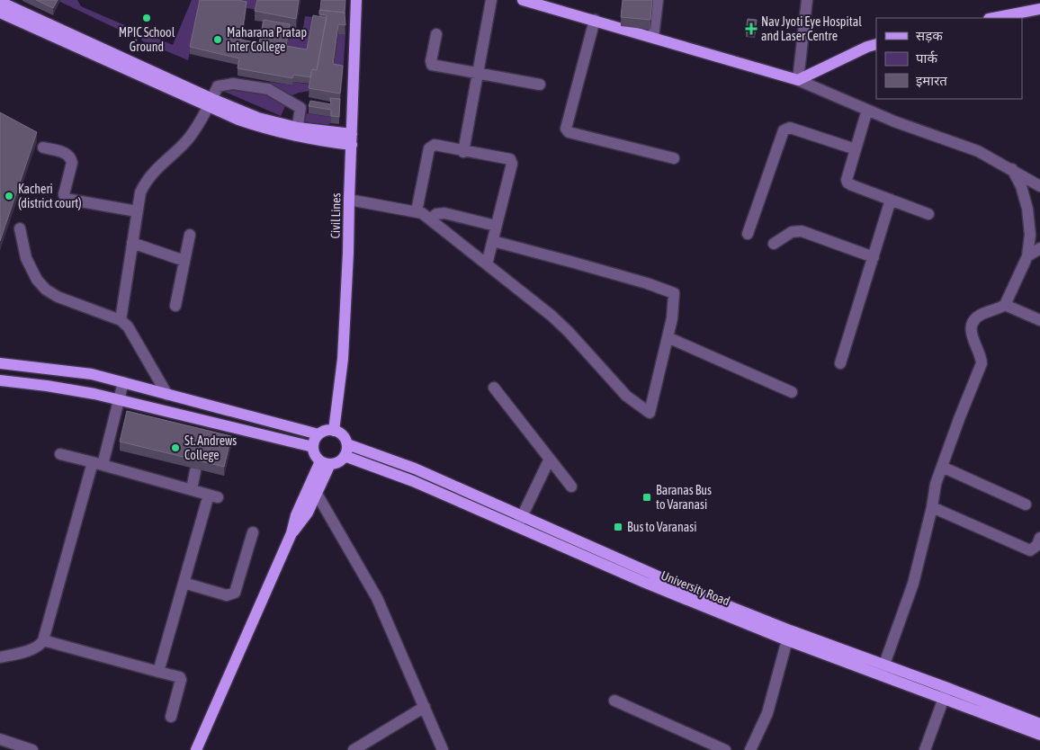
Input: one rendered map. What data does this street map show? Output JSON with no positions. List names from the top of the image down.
{
  "streets": {
    "main road": ["Civil Lines", "University Road"]
  },
  "crossings": [
    ["Civil Lines", "University Road"]
  ],
  "places": {
    "other": [
      "MPIC School Ground",
      "Maharana Pratap Inter College",
      "Kacheri (district court)",
      "St. Andrews College"
    ],
    "health": ["Nav Jyoti Eye Hospital and Laser Centre"],
    "transit": ["Baranas Bus to Varanasi", "Bus to Varanasi"]
  },
  "legend": ["सड़क", "पार्क", "इमारत"]
}
